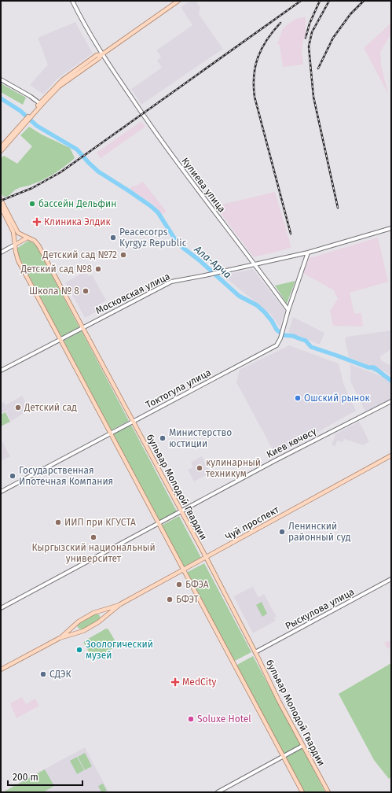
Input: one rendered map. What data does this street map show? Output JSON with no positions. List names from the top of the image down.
{
  "streets": {
    "main road": [
      "Кулиева улица",
      "Московская улица",
      "Токтогула улица",
      "Киев көчөсү",
      "бульвар Молодой Гвардии",
      "Чуй проспект",
      "Рыскулова улица"
    ]
  },
  "crossings": [
    ["Кулиева улица", "Московская улица"],
    ["Кулиева улица", "Токтогула улица"],
    ["Московская улица", "Токтогула улица"],
    ["Московская улица", "бульвар Молодой Гвардии"],
    ["Токтогула улица", "бульвар Молодой Гвардии"],
    ["Киев көчөсү", "бульвар Молодой Гвардии"],
    ["бульвар Молодой Гвардии", "Чуй проспект"],
    ["бульвар Молодой Гвардии", "Рыскулова улица"]
  ],
  "water": ["Ала-Арча"],
  "places": {
    "other": [
      "бассейн Дельфин",
      "Peacecorps Kyrgyz Republic",
      "Детский сад №72",
      "Детский сад №8",
      "Школа № 8",
      "Ошский рынок",
      "Детский сад",
      "Министерство юстиции",
      "кулинарный техникум",
      "Государственная Ипотечная Компания",
      "ИИП при КГУСТА",
      "Ленинский районный суд",
      "Кыргызский национальный университет",
      "БФЭА",
      "БФЭТ",
      "Зоологический музей",
      "СДЭК",
      "Soluxe Hotel"
    ],
    "health": ["Клиника Элдик", "MedCity"]
  },
  "scale_bar": "200 m"
}
